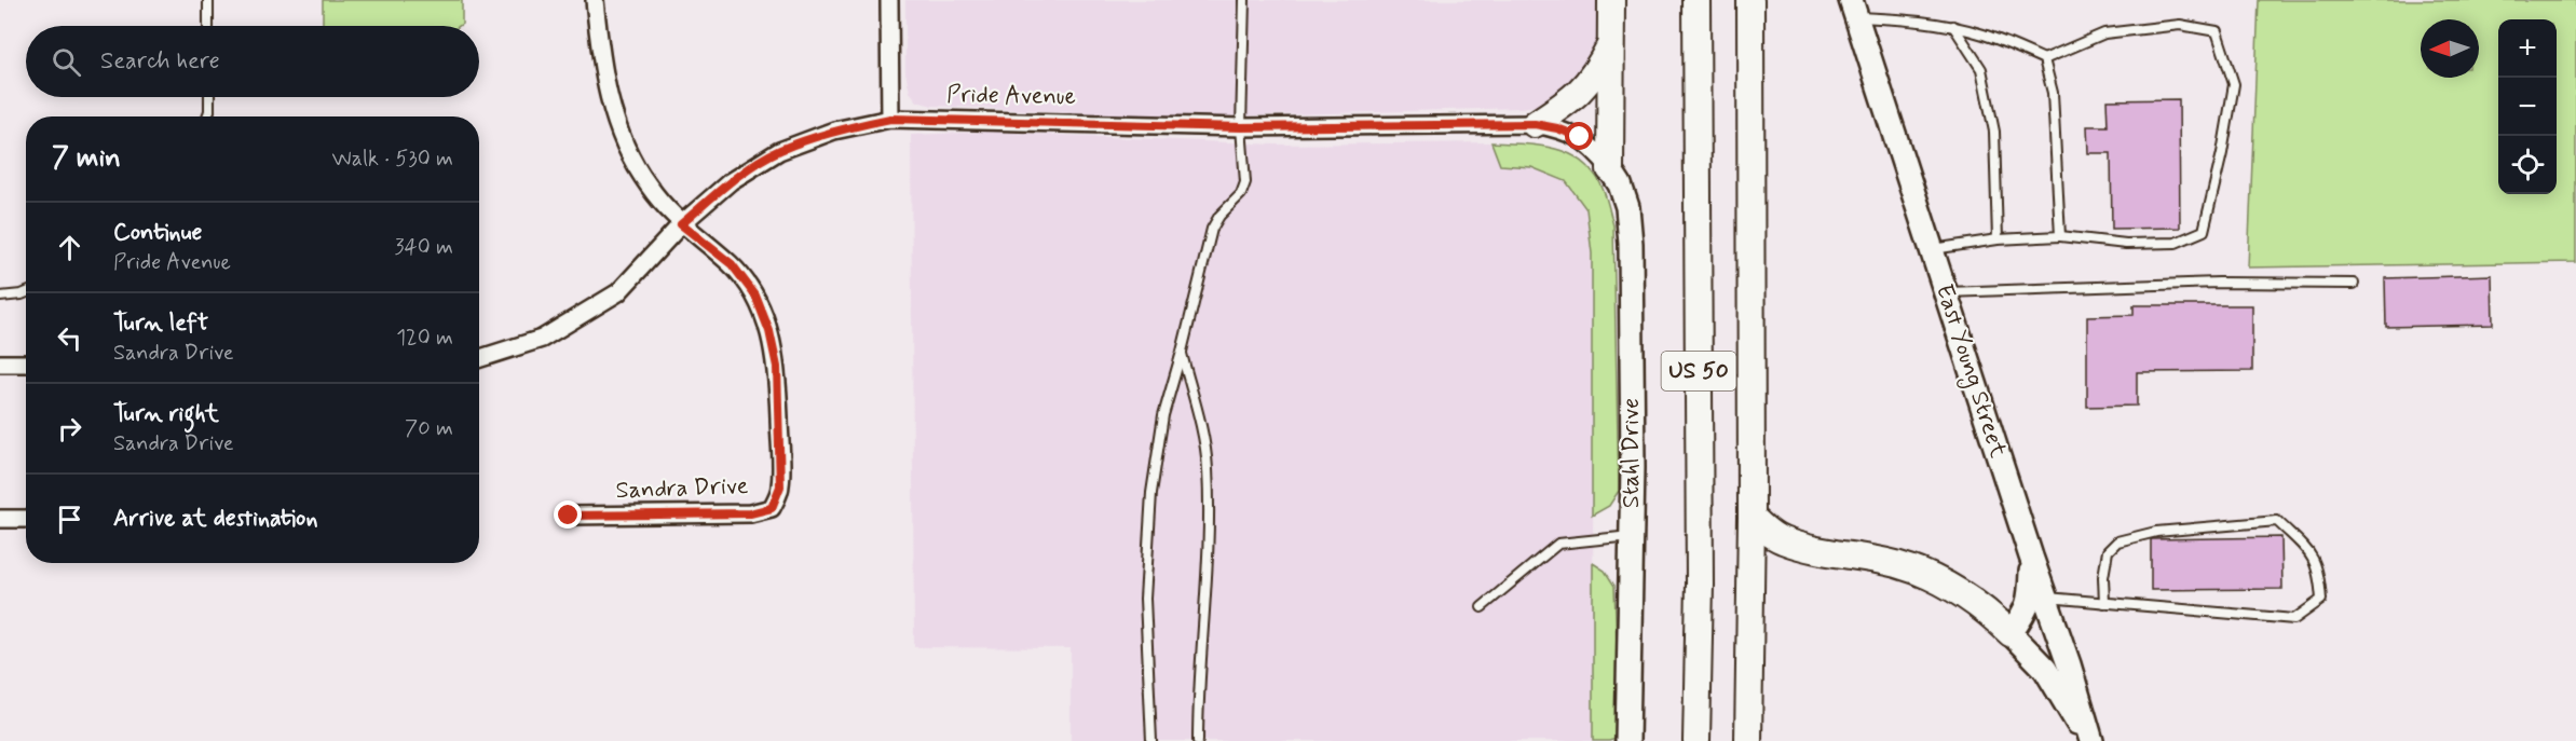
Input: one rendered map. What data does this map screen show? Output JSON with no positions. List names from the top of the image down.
{
  "streets": {
    "highway": ["US 50"],
    "main road": ["East Young Street", "Stahl Drive"],
    "street": ["Pride Avenue", "Sandra Drive"]
  },
  "crossings": [
    ["Pride Avenue", "Stahl Drive"],
    ["Pride Avenue", "Sandra Drive"]
  ],
  "north": "left",
  "page": {
    "map_buttons": ["+", "−"],
    "search": "Search here",
    "heading": ["7 min", "Walk · 530 m"],
    "list": [
      ["Continue", "Pride Avenue", "340 m"],
      ["Turn left", "Sandra Drive", "120 m"],
      ["Turn right", "Sandra Drive", "70 m"],
      "Arrive at destination"
    ]
  }
}
